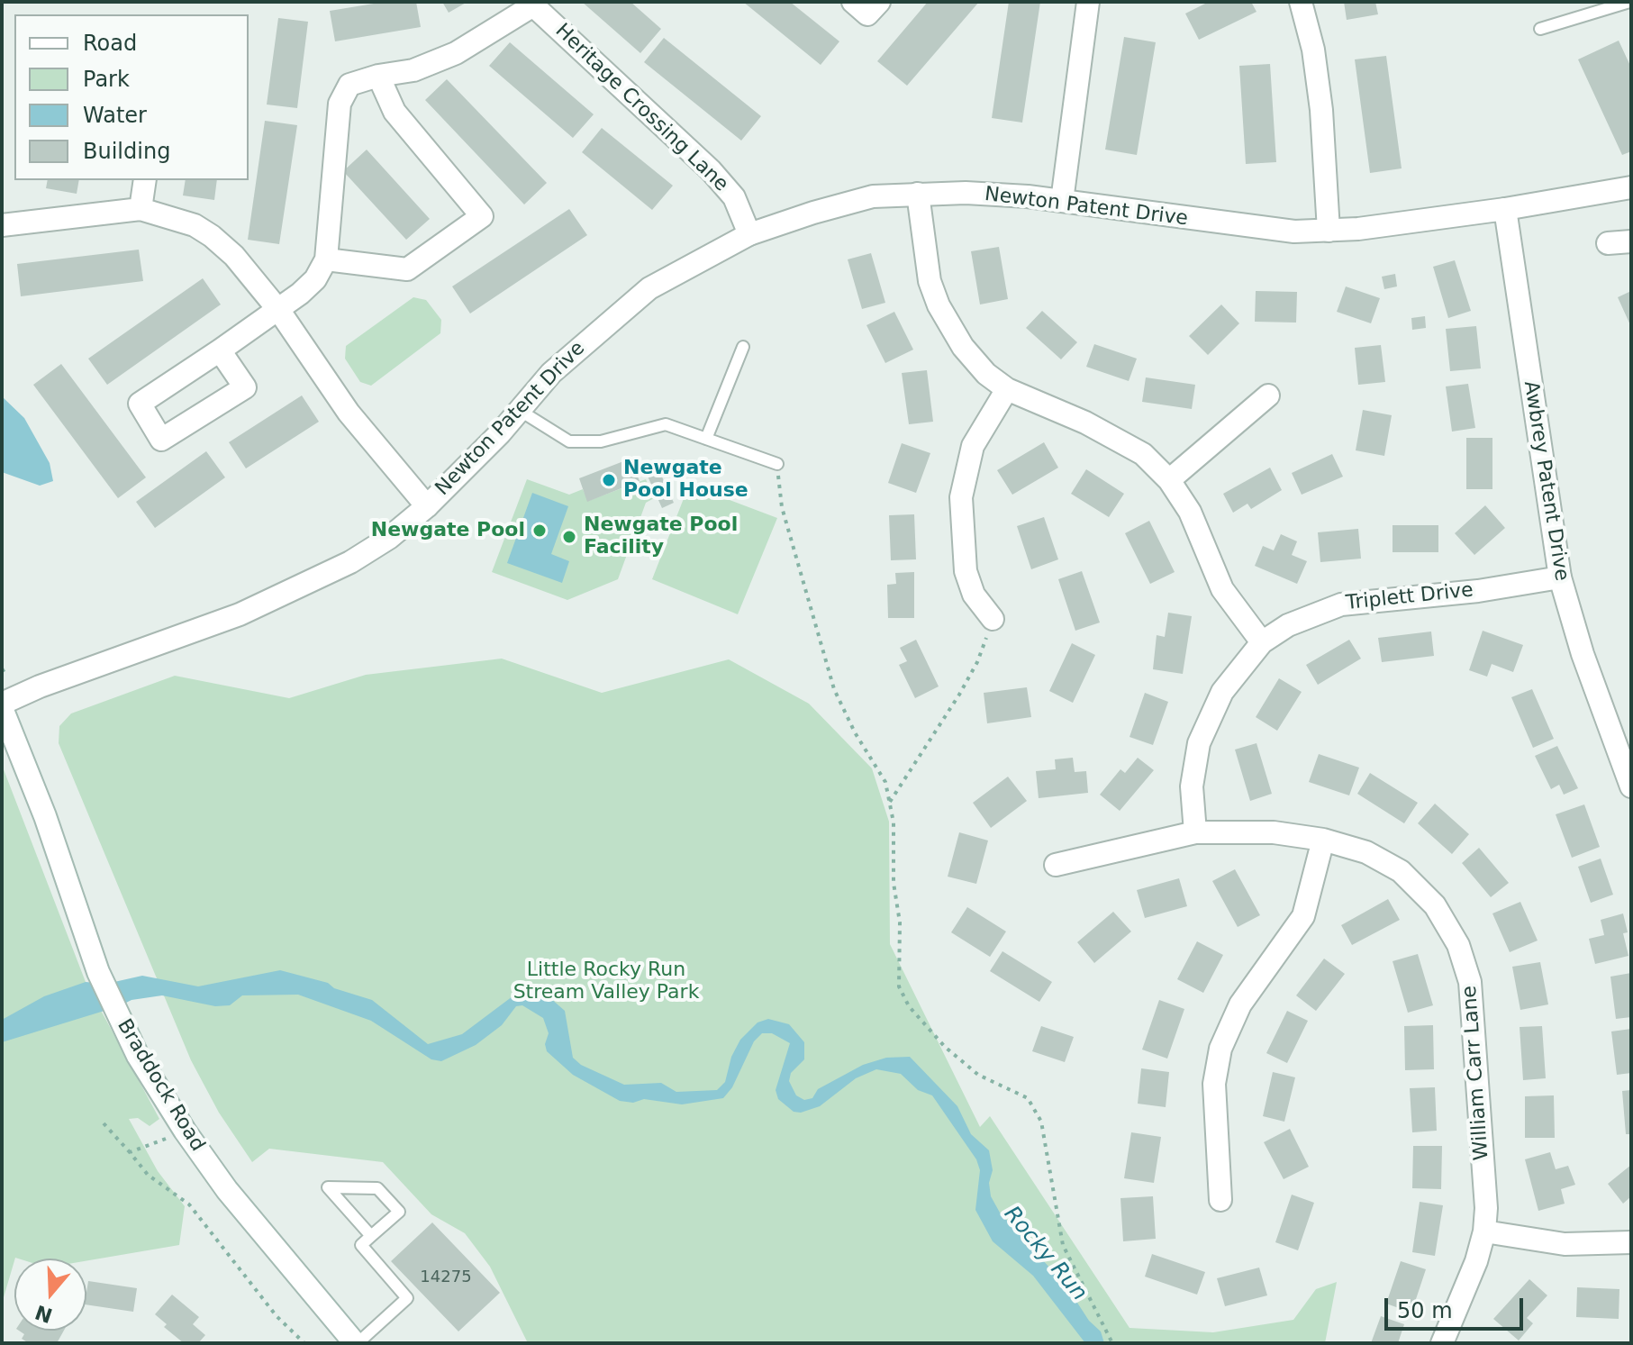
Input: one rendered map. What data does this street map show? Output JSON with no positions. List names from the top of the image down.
{
  "streets": {
    "street": [
      "Heritage Crossing Lane",
      "Newton Patent Drive",
      "Awbrey Patent Drive",
      "Triplett Drive",
      "William Carr Lane",
      "Braddock Road"
    ]
  },
  "crossings": [
    ["Heritage Crossing Lane", "Newton Patent Drive"],
    ["Newton Patent Drive", "Awbrey Patent Drive"],
    ["Newton Patent Drive", "Braddock Road"],
    ["Awbrey Patent Drive", "Triplett Drive"],
    ["Triplett Drive", "William Carr Lane"]
  ],
  "water": ["Rocky Run"],
  "parks": ["Little Rocky Run Stream Valley Park"],
  "places": ["Newgate Pool House", "Newgate Pool", "Newgate Pool Facility"],
  "house_numbers": ["14275"],
  "legend": [
    "Road",
    "Park",
    "Water",
    "Building"
  ],
  "scale_bar": "50 m",
  "north": "bottom"
}
